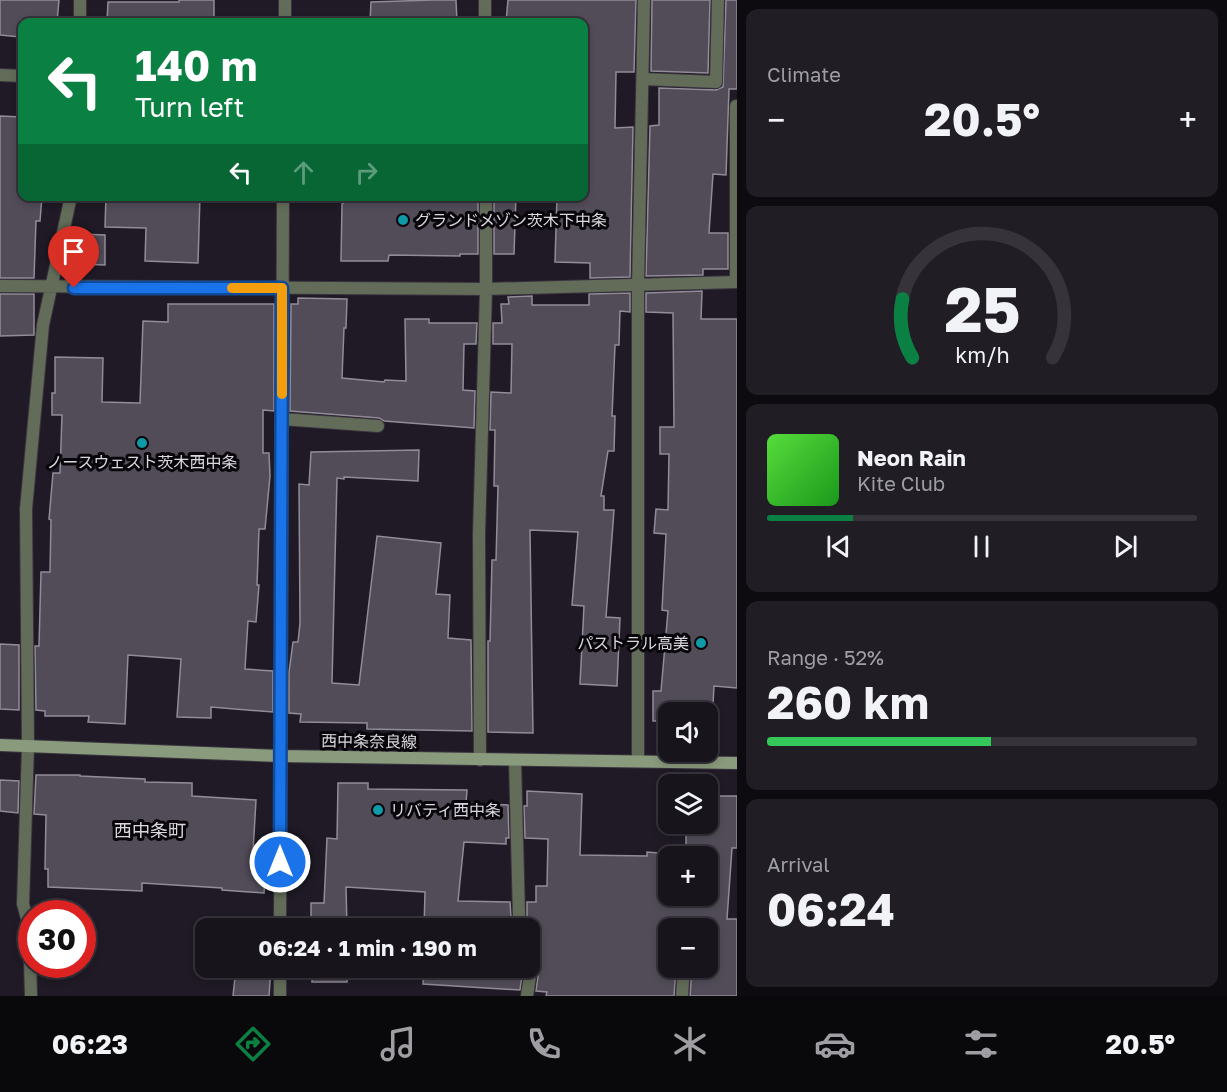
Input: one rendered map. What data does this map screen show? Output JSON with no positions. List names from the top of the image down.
{
  "streets": {
    "street": ["西中条奈良線"]
  },
  "districts": ["西中条町"],
  "places": [
    "グランドメゾン茨木下中条",
    "ノースウェスト茨木西中条",
    "パストラル高美",
    "リバティ西中条"
  ],
  "page": {
    "tile": [
      "Climate",
      ["Range · 52%", "260 km"],
      ["Arrival", "06:24"]
    ],
    "turn": ["140 m", "Turn left"],
    "heat": ["−", "20.5°", "+"],
    "song": ["Neon Rain", "Kite Club"],
    "map_buttons": ["+", "−"],
    "limit": "30",
    "trip": "06:24 · 1 min · 190 m",
    "tabs": ["06:23", "20.5°"],
    "gauge": ["25", "km/h"]
  }
}
